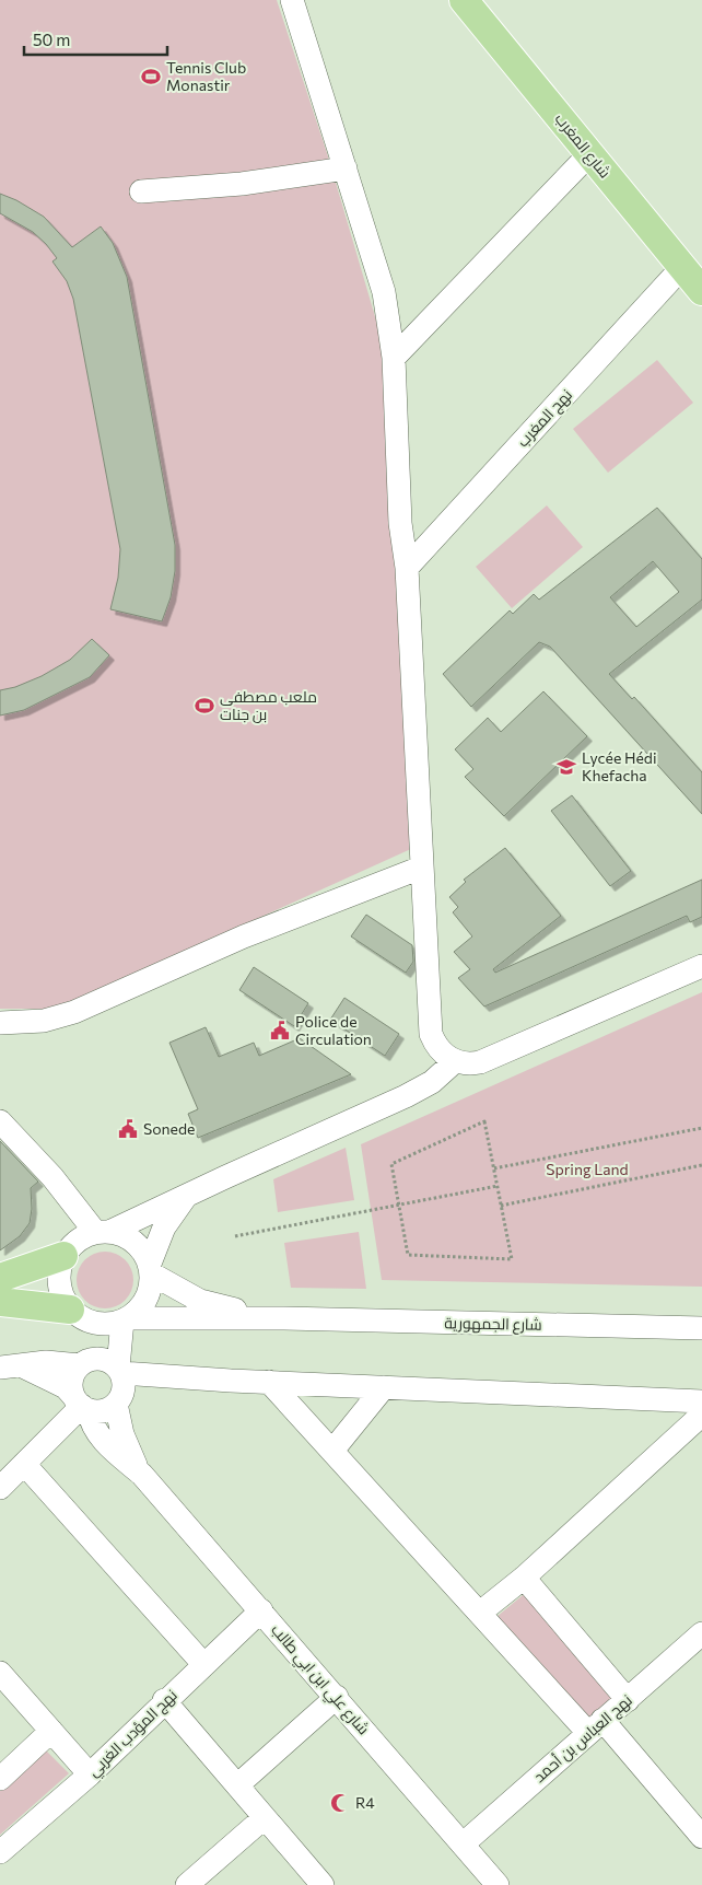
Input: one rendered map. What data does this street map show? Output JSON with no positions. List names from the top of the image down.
{
  "streets": {
    "main road": ["شارع المغرب"],
    "street": [
      "نهج المغرب",
      "شارع الجمهورية",
      "شارع علي ابن ابي طالب",
      "نهج المؤدب الغربي",
      "نهج العباس بن أحمد"
    ]
  },
  "crossings": [
    ["شارع المغرب", "نهج المغرب"],
    ["شارع الجمهورية", "شارع علي ابن ابي طالب"],
    ["شارع علي ابن ابي طالب", "نهج المؤدب الغربي"],
    ["شارع علي ابن ابي طالب", "نهج العباس بن أحمد"]
  ],
  "parks": ["Spring Land"],
  "places": {
    "sports": ["Tennis Club Monastir", "ملعب مصطفى بن جنات"],
    "school or university": ["Lycée Hédi Khefacha"],
    "public building": ["Police de Circulation", "Sonede"],
    "mosque": ["R4"]
  },
  "scale_bar": "50 m"
}
